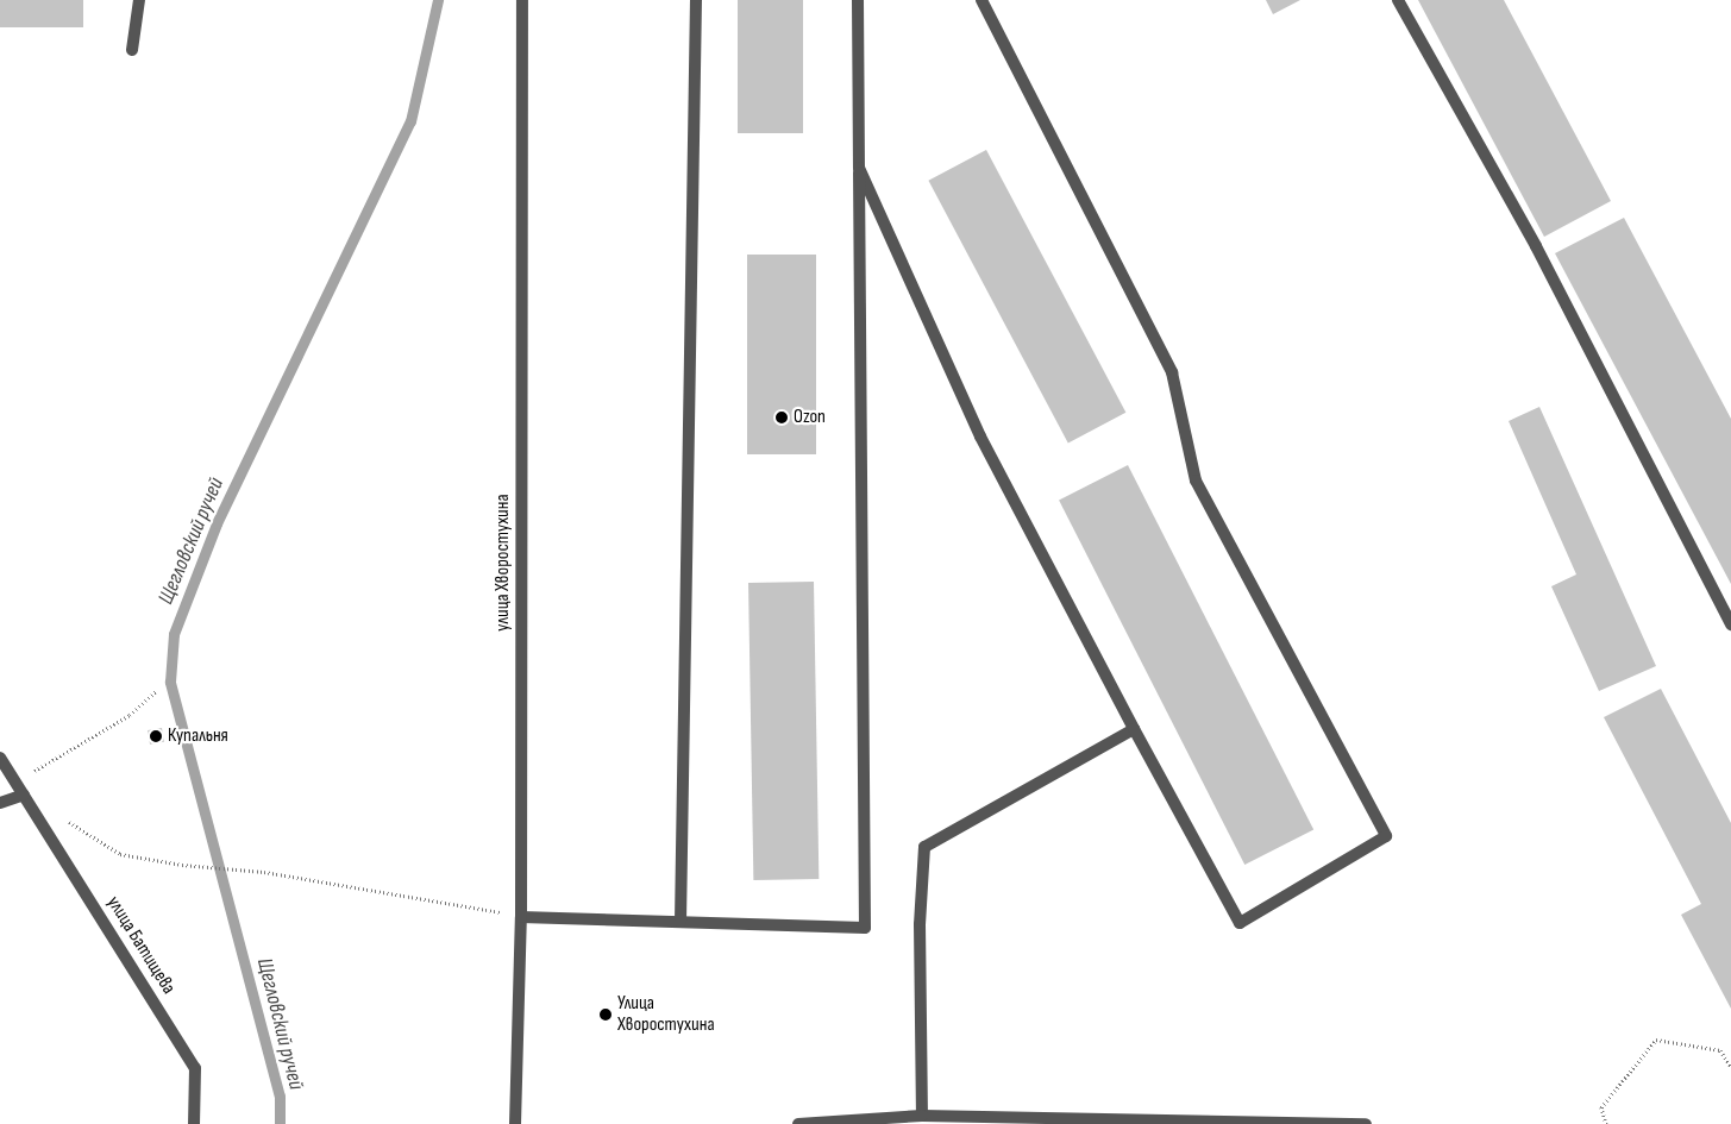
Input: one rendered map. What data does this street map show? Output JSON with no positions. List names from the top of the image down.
{
  "streets": {
    "street": ["улица Хворостухина", "улица Батищева"]
  },
  "water": ["Щегловский ручей"],
  "places": ["Ozon", "Купальня", "Улица Хворостухина"]
}
